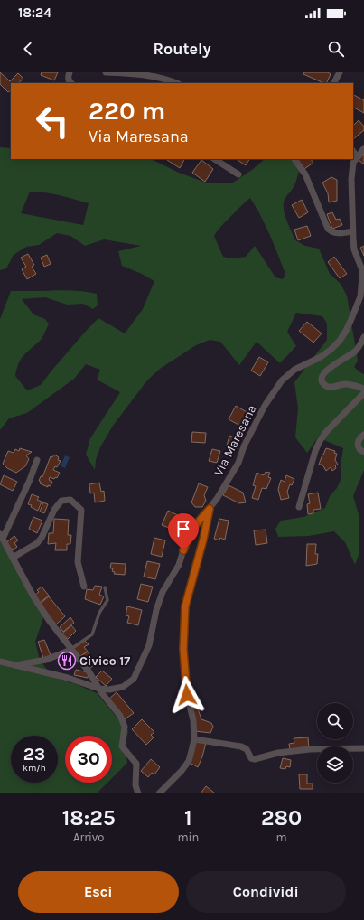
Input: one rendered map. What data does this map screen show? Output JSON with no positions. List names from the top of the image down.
{
  "streets": {
    "street": ["Via Maresana"]
  },
  "places": {
    "restaurant": ["Civico 17"]
  },
  "page": {
    "status": "18:24",
    "header": "Routely",
    "turn": ["220 m", "Via Maresana"],
    "speed": "23 km/h",
    "limit": "30",
    "eta": [
      "18:25",
      "Arrivo",
      "1",
      "min",
      "280",
      "m"
    ],
    "buttons": ["Esci", "Condividi"]
  }
}
